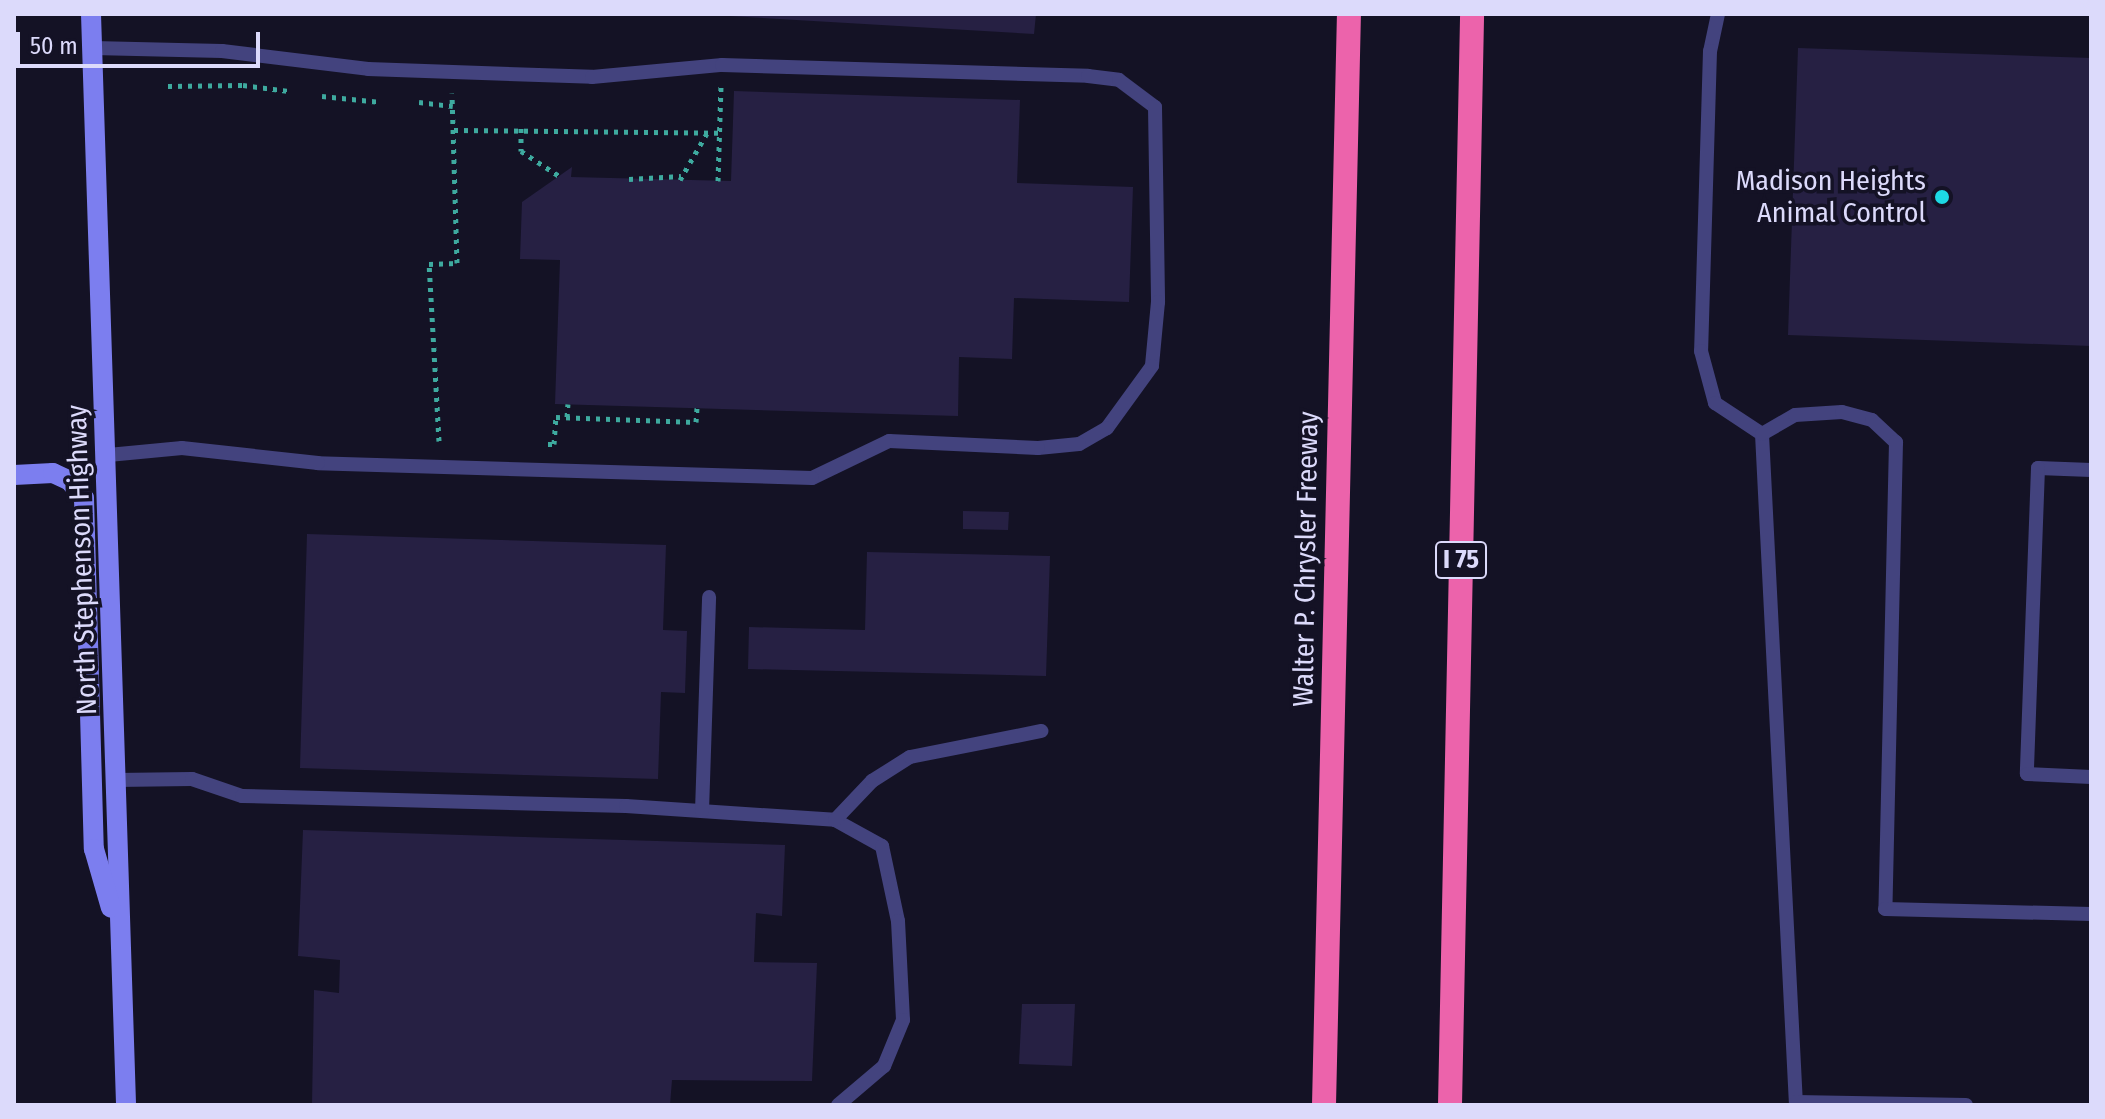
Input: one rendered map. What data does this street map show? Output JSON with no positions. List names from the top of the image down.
{
  "streets": {
    "highway": ["Walter P. Chrysler Freeway", "I 75"],
    "main road": ["North Stephenson Highway"]
  },
  "places": ["Madison Heights Animal Control"],
  "scale_bar": "50 m"
}
